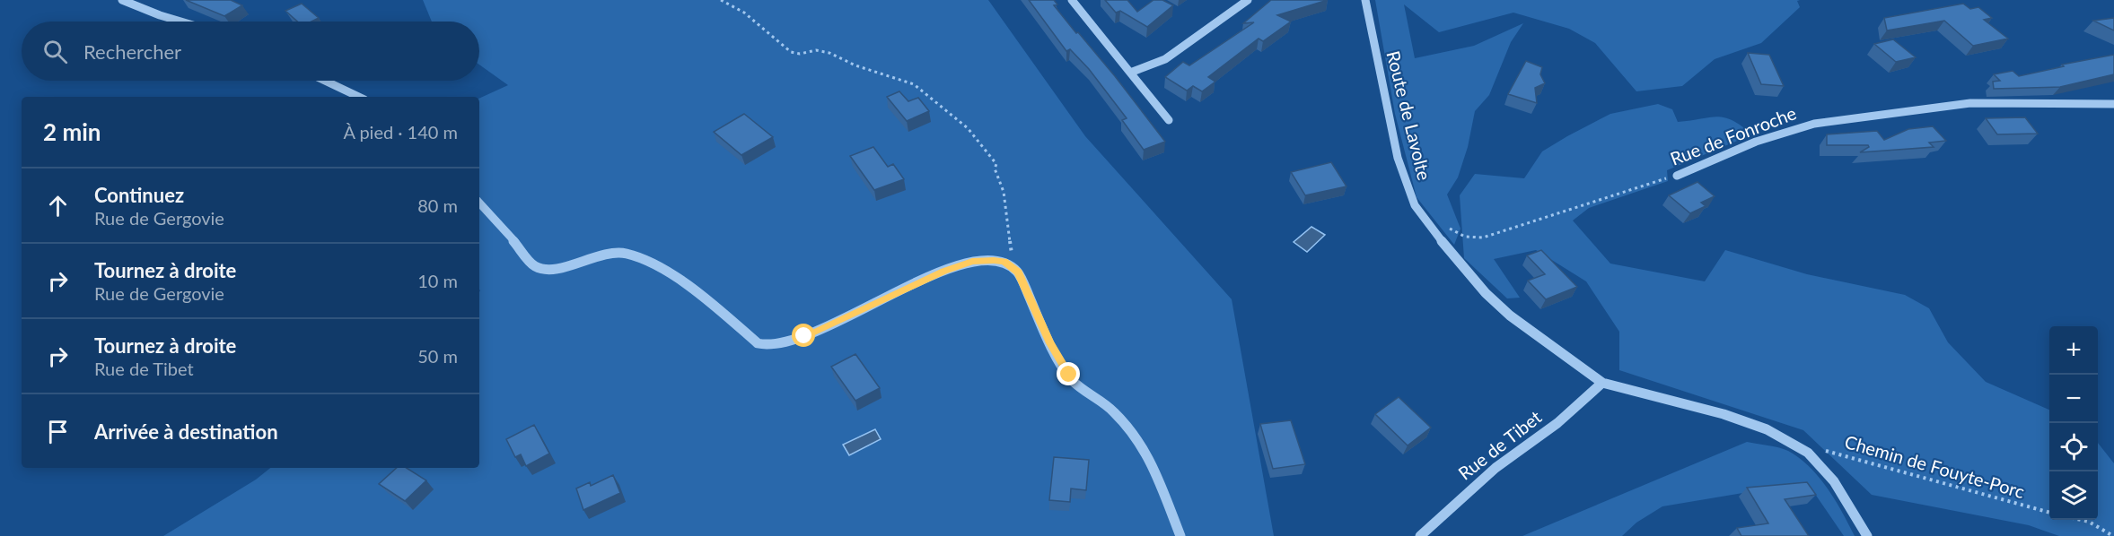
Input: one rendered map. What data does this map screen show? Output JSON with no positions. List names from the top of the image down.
{
  "streets": {
    "street": ["Route de Lavolte", "Rue de Fonroche", "Rue de Tibet"],
    "path": ["Chemin de Fouyte-Porc"]
  },
  "crossings": [
    ["Route de Lavolte", "Rue de Tibet"]
  ],
  "page": {
    "search": "Rechercher",
    "heading": ["2 min", "À pied · 140 m"],
    "list": [
      ["Continuez", "Rue de Gergovie", "80 m"],
      ["Tournez à droite", "Rue de Gergovie", "10 m"],
      ["Tournez à droite", "Rue de Tibet", "50 m"],
      "Arrivée à destination"
    ],
    "map_buttons": ["+", "−"]
  }
}
